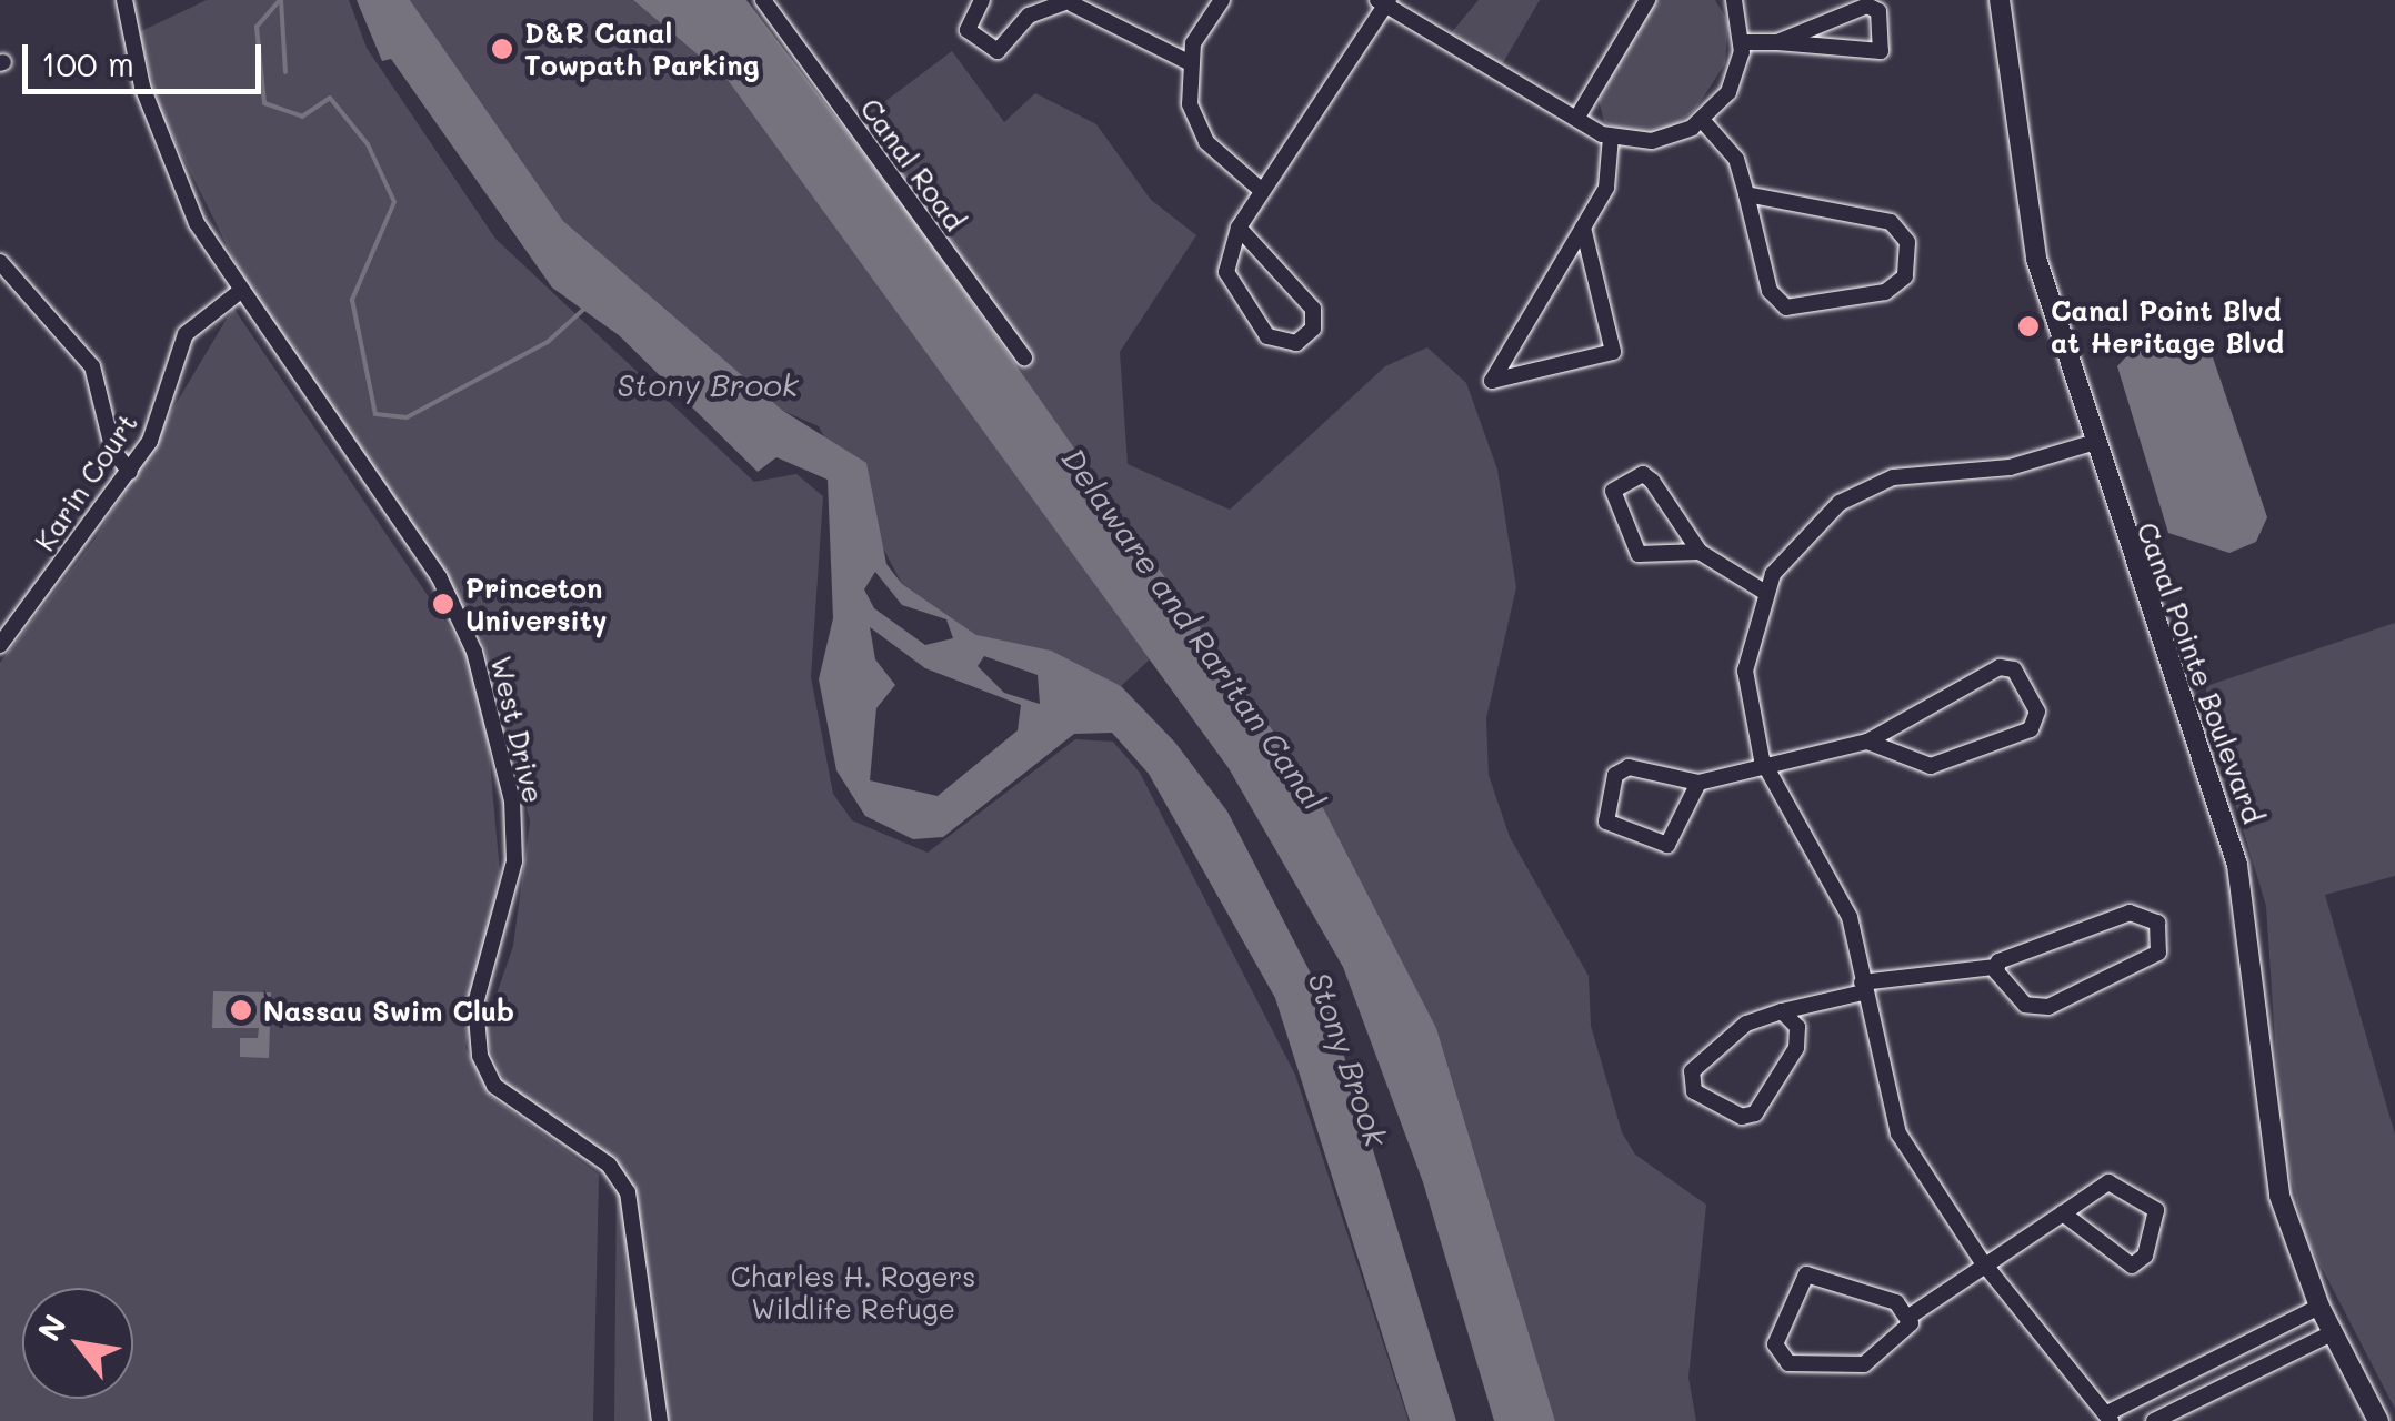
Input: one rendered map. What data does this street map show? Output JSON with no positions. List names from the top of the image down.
{
  "streets": {
    "street": [
      "Canal Road",
      "Karin Court",
      "Canal Pointe Boulevard",
      "West Drive"
    ]
  },
  "crossings": [
    ["Karin Court", "West Drive"]
  ],
  "water": ["Stony Brook", "Delaware and Raritan Canal"],
  "parks": ["Charles H. Rogers Wildlife Refuge"],
  "places": [
    "D&R Canal Towpath Parking",
    "Canal Point Blvd at Heritage Blvd",
    "Princeton University",
    "Nassau Swim Club"
  ],
  "scale_bar": "100 m",
  "north": "top left"
}
